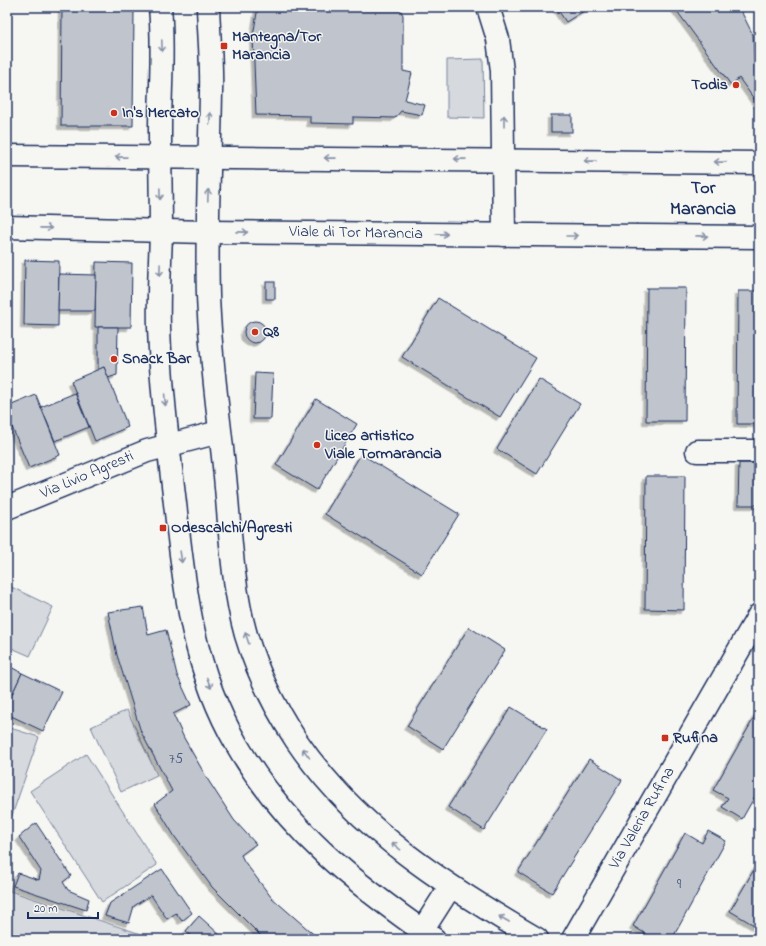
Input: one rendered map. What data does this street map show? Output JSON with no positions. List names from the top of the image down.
{
  "streets": {
    "street": ["Viale di Tor Marancia", "Via Livio Agresti", "Via Valeria Rufina"]
  },
  "districts": ["Tor Marancia"],
  "places": {
    "transit": ["Mantegna/Tor Marancia", "Odescalchi/Agresti", "Rufina"],
    "other": [
      "Todis",
      "In's Mercato",
      "Q8",
      "Snack Bar",
      "Liceo artistico Viale Tormarancia"
    ]
  },
  "house_numbers": ["75", "9"],
  "scale_bar": "20 m"
}
